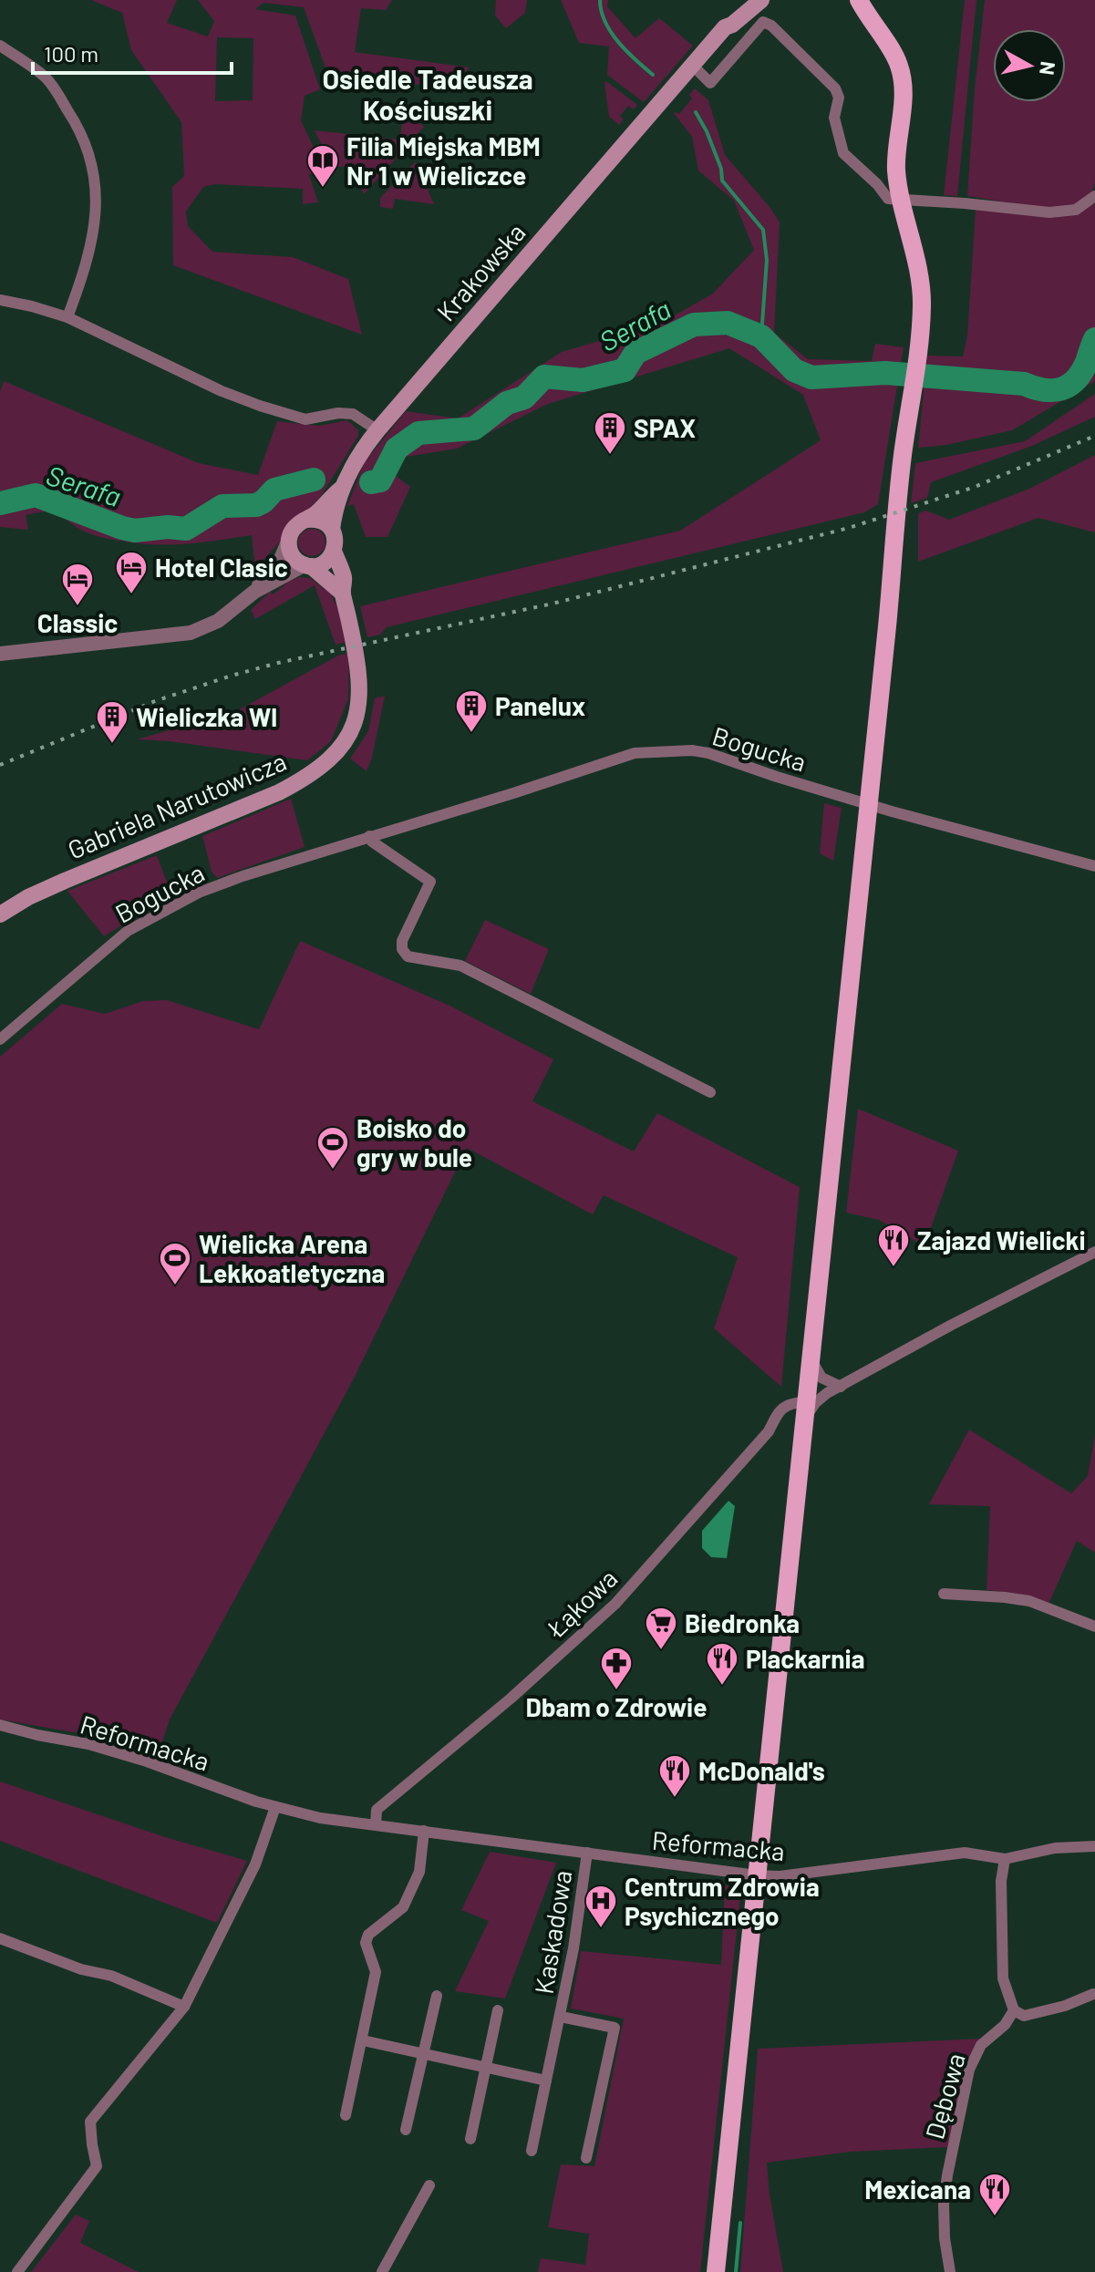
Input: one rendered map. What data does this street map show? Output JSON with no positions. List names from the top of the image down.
{
  "streets": {
    "main road": ["Krakowska", "Gabriela Narutowicza"],
    "street": [
      "Bogucka",
      "Łąkowa",
      "Reformacka",
      "Kaskadowa",
      "Dębowa"
    ]
  },
  "crossings": [
    ["Łąkowa", "Reformacka"],
    ["Reformacka", "Kaskadowa"]
  ],
  "districts": ["Osiedle Tadeusza Kościuszki"],
  "water": ["Serafa"],
  "places": {
    "library": ["Filia Miejska MBM Nr 1 w Wieliczce"],
    "building": ["SPAX", "Panelux", "Wieliczka Wl"],
    "hotel": ["Hotel Clasic", "Classic"],
    "sports": ["Boisko do gry w bule", "Wielicka Arena Lekkoatletyczna"],
    "restaurant": [
      "Zajazd Wielicki",
      "Plackarnia",
      "McDonald's",
      "Mexicana"
    ],
    "supermarket": ["Biedronka"],
    "pharmacy": ["Dbam o Zdrowie"],
    "hospital": ["Centrum Zdrowia Psychicznego"]
  },
  "scale_bar": "100 m",
  "north": "right"
}
